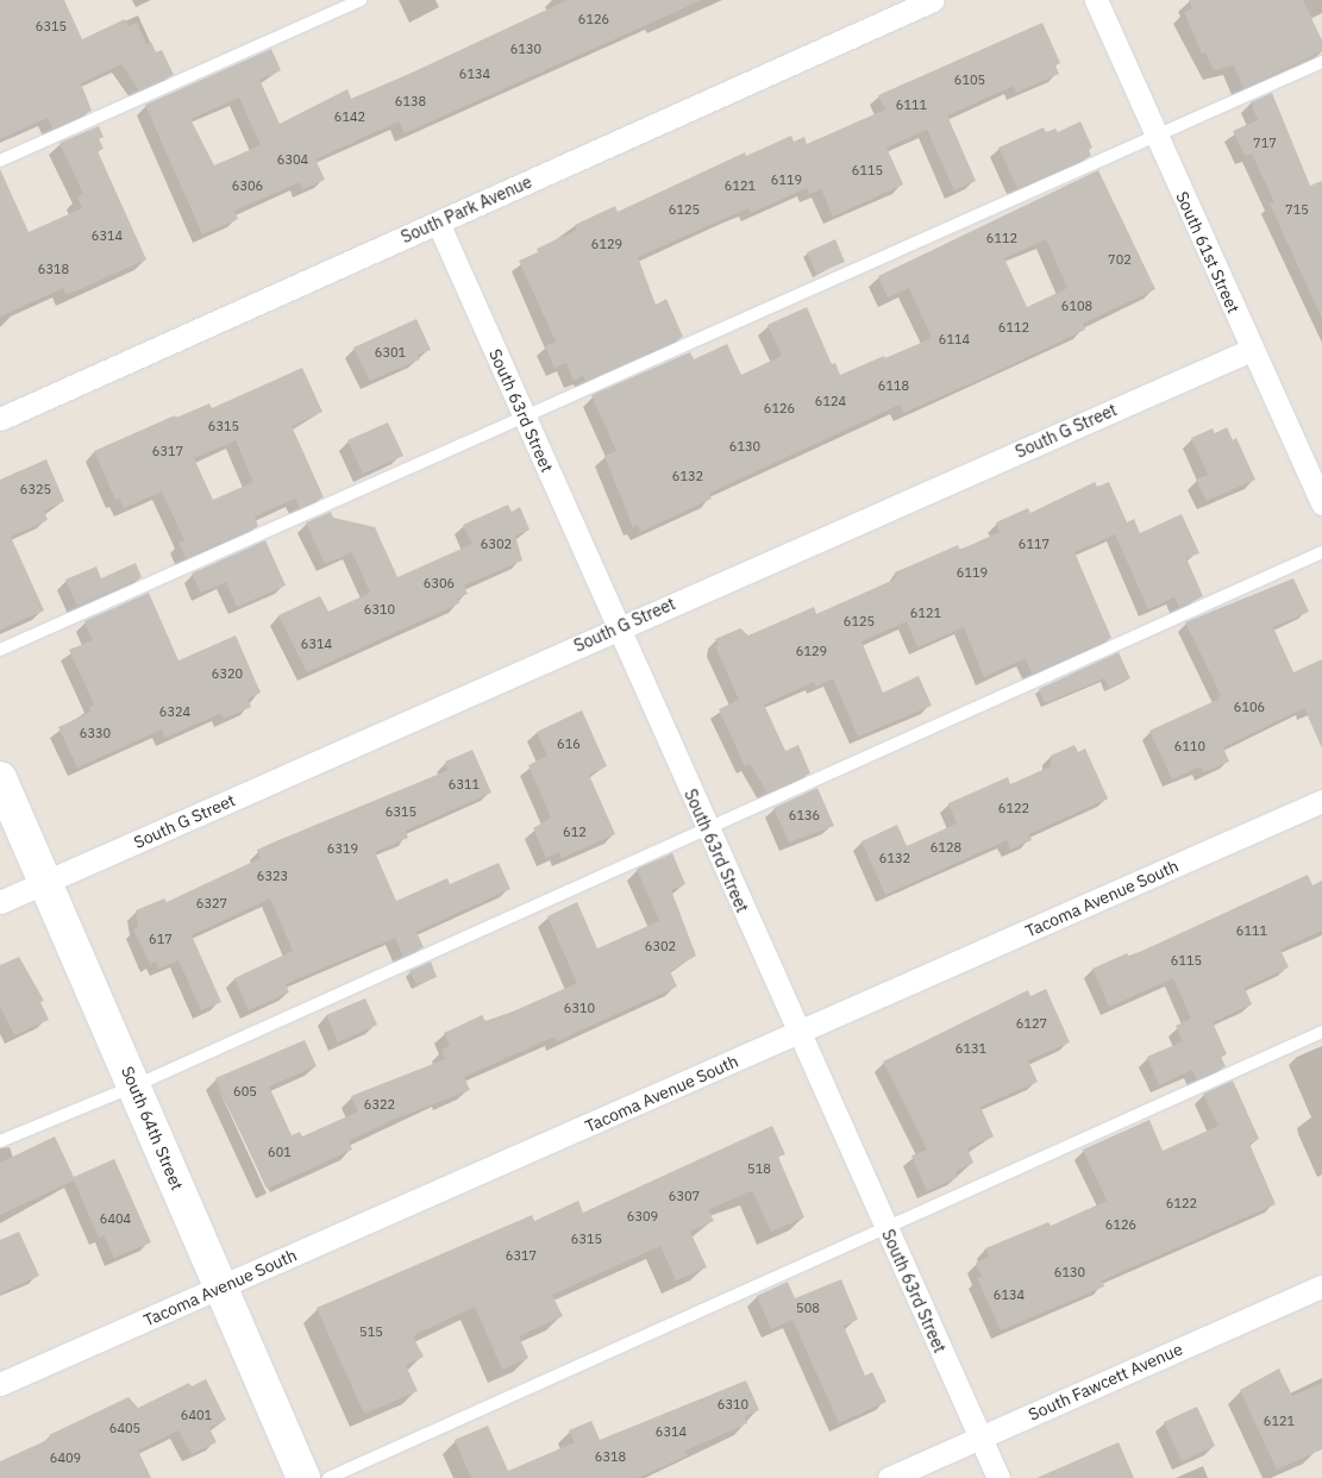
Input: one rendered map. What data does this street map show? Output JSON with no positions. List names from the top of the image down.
{
  "streets": {
    "street": [
      "South Park Avenue",
      "South 61st Street",
      "South 63rd Street",
      "South G Street",
      "Tacoma Avenue South",
      "South 64th Street",
      "South Fawcett Avenue"
    ]
  },
  "crossings": [
    ["South Park Avenue", "South 63rd Street"],
    ["South 61st Street", "South G Street"],
    ["South 63rd Street", "South G Street"],
    ["South 63rd Street", "Tacoma Avenue South"],
    ["South 63rd Street", "South Fawcett Avenue"],
    ["South G Street", "South 64th Street"],
    ["Tacoma Avenue South", "South 64th Street"]
  ],
  "house_numbers": [
    "6126",
    "6315",
    "6130",
    "6134",
    "6105",
    "6138",
    "6111",
    "6142",
    "717",
    "6304",
    "6115",
    "6119",
    "6306",
    "6121",
    "6125",
    "715",
    "6314",
    "6112",
    "6129",
    "702",
    "6318",
    "6108",
    "6112",
    "6114",
    "6301",
    "6118",
    "6124",
    "6126",
    "6315",
    "6130",
    "6317",
    "6132",
    "6325",
    "6302",
    "6117",
    "6119",
    "6306",
    "6310",
    "6121",
    "6125",
    "6314",
    "6129",
    "6320",
    "6106",
    "6324",
    "6330",
    "616",
    "6110",
    "6311",
    "6122",
    "6315",
    "6136",
    "612",
    "6128",
    "6319",
    "6132",
    "6323",
    "6327",
    "6111",
    "617",
    "6302",
    "6115",
    "6310",
    "6127",
    "6131",
    "605",
    "6322",
    "601",
    "518",
    "6307",
    "6122",
    "6309",
    "6404",
    "6126",
    "6315",
    "6317",
    "6130",
    "6134",
    "508",
    "515",
    "6310",
    "6401",
    "6121",
    "6405",
    "6314",
    "6318",
    "6409"
  ]
}
